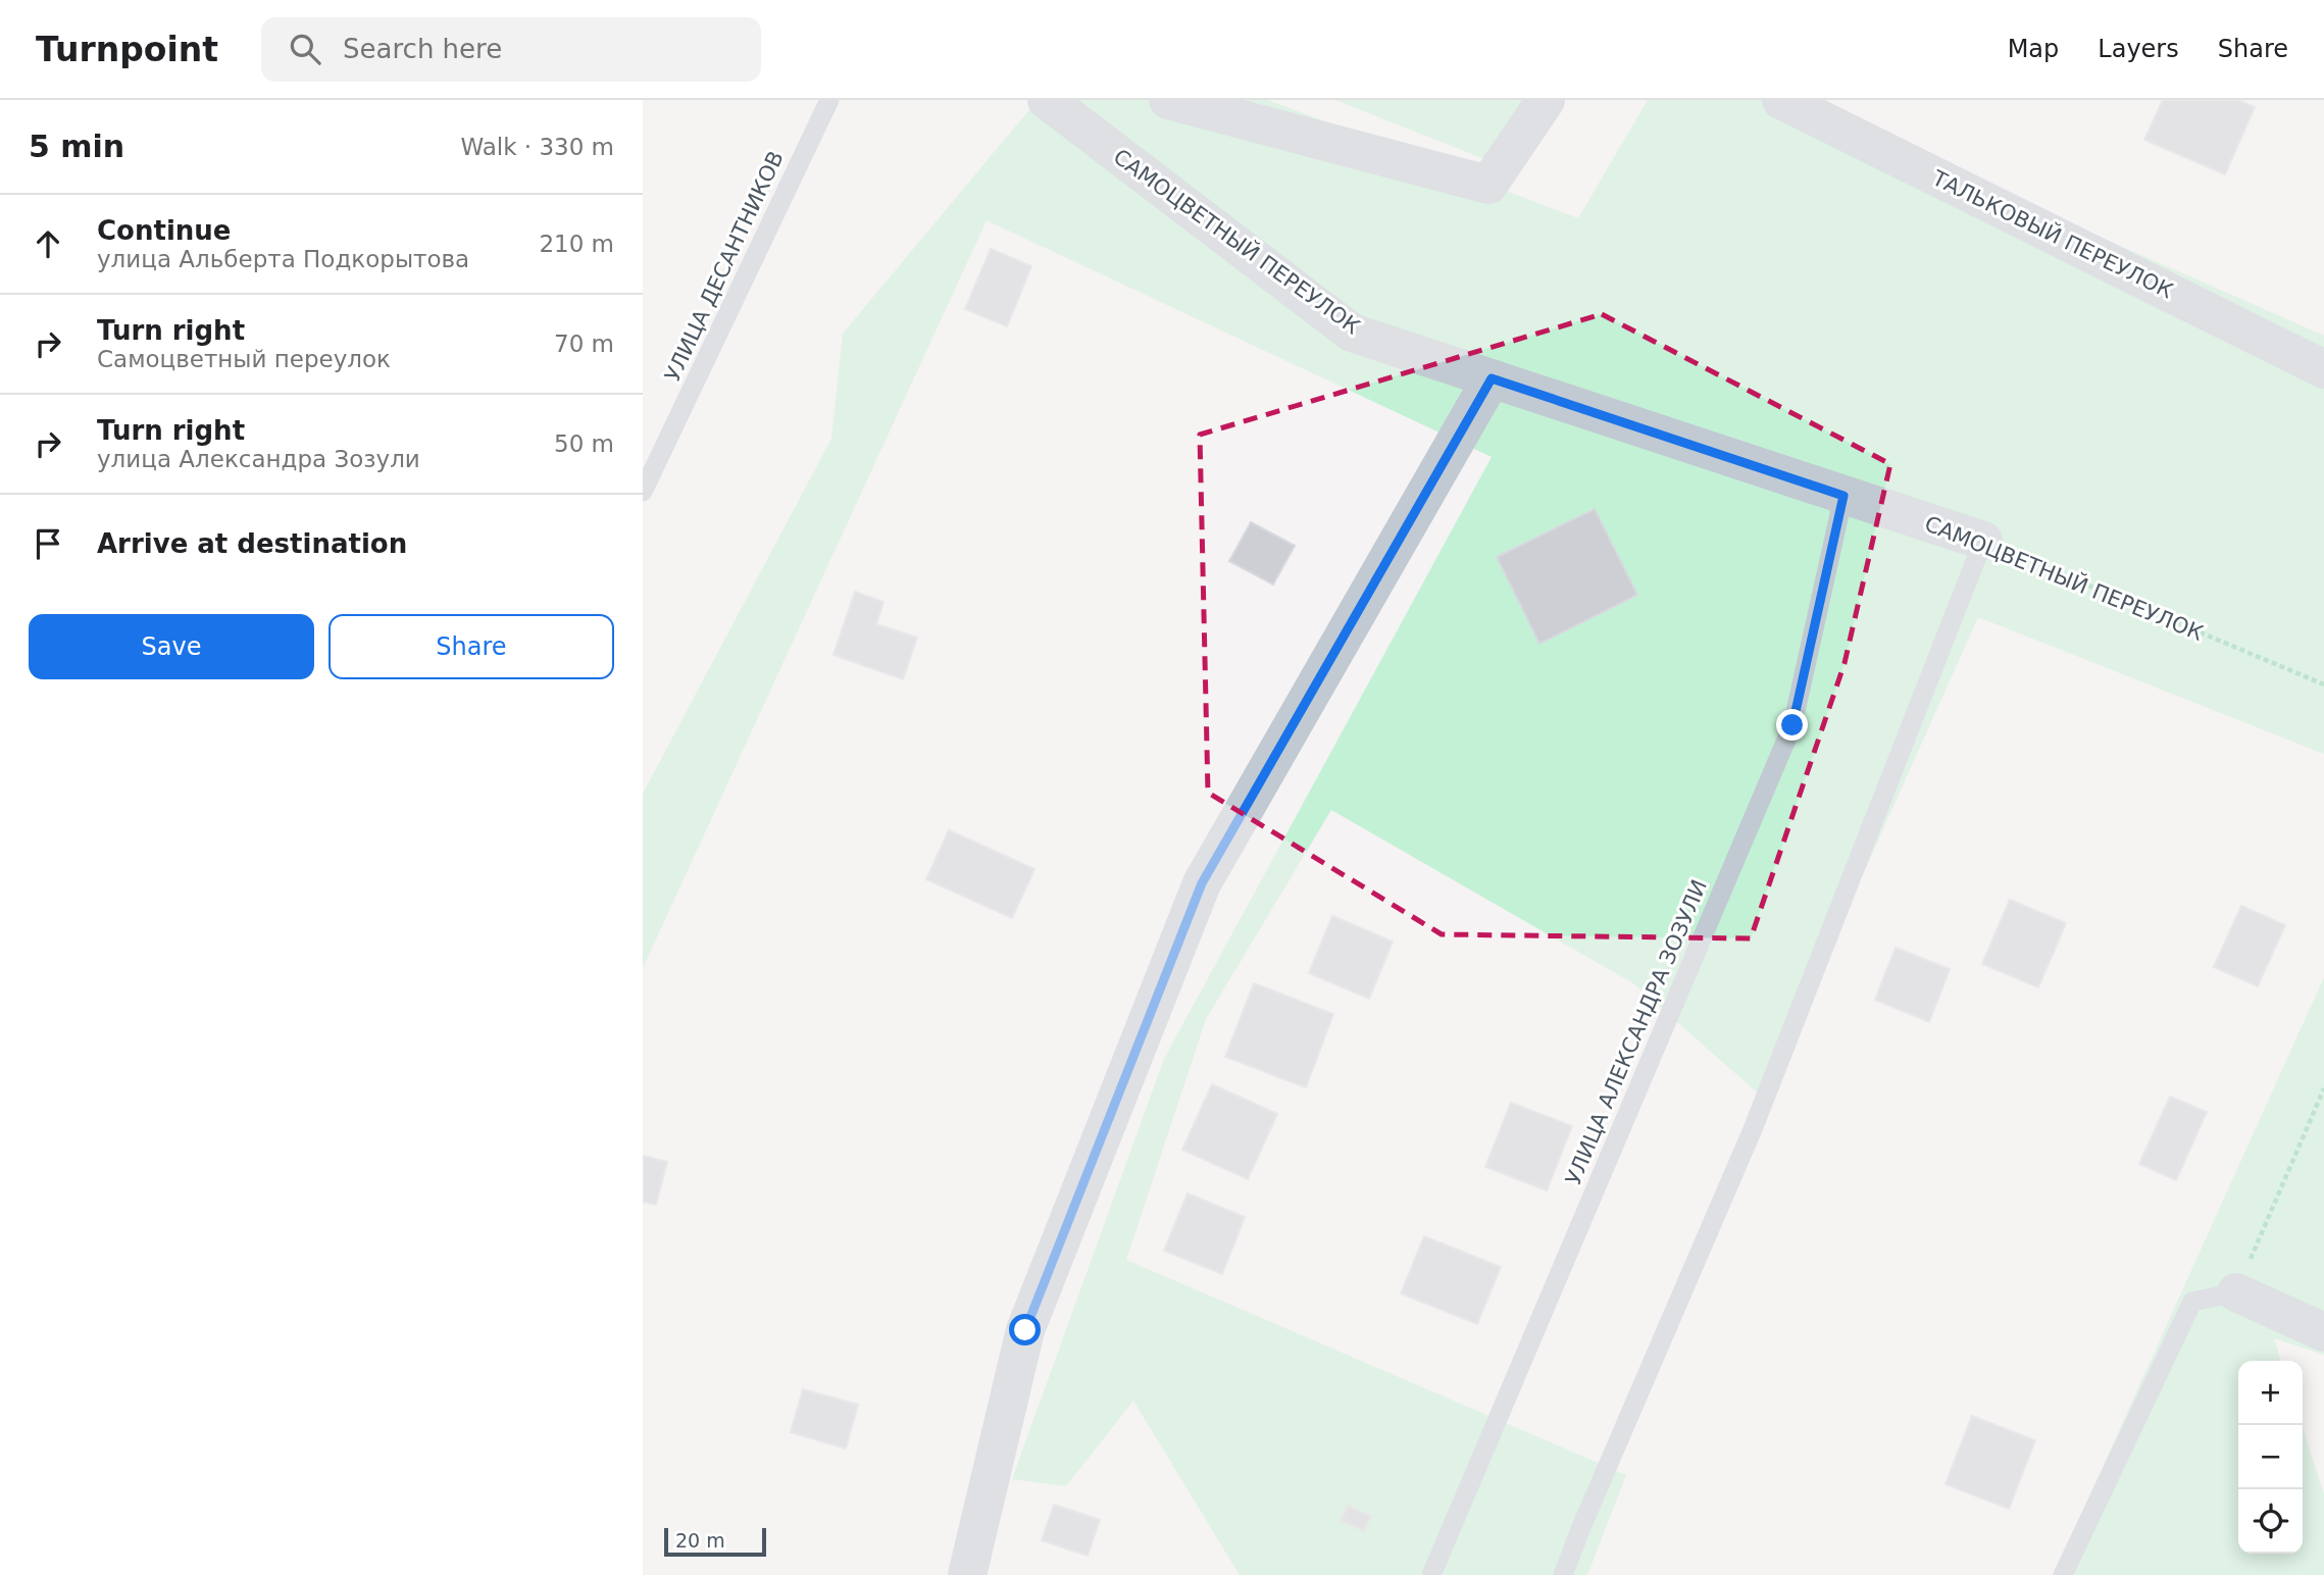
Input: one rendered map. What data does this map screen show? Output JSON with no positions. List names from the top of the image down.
{
  "streets": {
    "street": ["ТАЛЬКОВЫЙ ПЕРЕУЛОК", "САМОЦВЕТНЫЙ ПЕРЕУЛОК"],
    "lane": ["УЛИЦА ДЕСАНТНИКОВ", "УЛИЦА АЛЕКСАНДРА ЗОЗУЛИ"]
  },
  "crossings": [
    ["САМОЦВЕТНЫЙ ПЕРЕУЛОК", "УЛИЦА АЛЕКСАНДРА ЗОЗУЛИ"]
  ],
  "scale_bar": "20 m",
  "page": {
    "header": "Turnpoint",
    "search": "Search here",
    "nav": ["Map", "Layers", "Share"],
    "heading": ["5 min", "Walk · 330 m"],
    "list": [
      ["Continue", "улица Альберта Подкорытова", "210 m"],
      ["Turn right", "Самоцветный переулок", "70 m"],
      ["Turn right", "улица Александра Зозули", "50 m"],
      "Arrive at destination"
    ],
    "buttons": ["Save", "Share"],
    "map_buttons": ["+", "−"],
    "scale": "20 m"
  }
}
